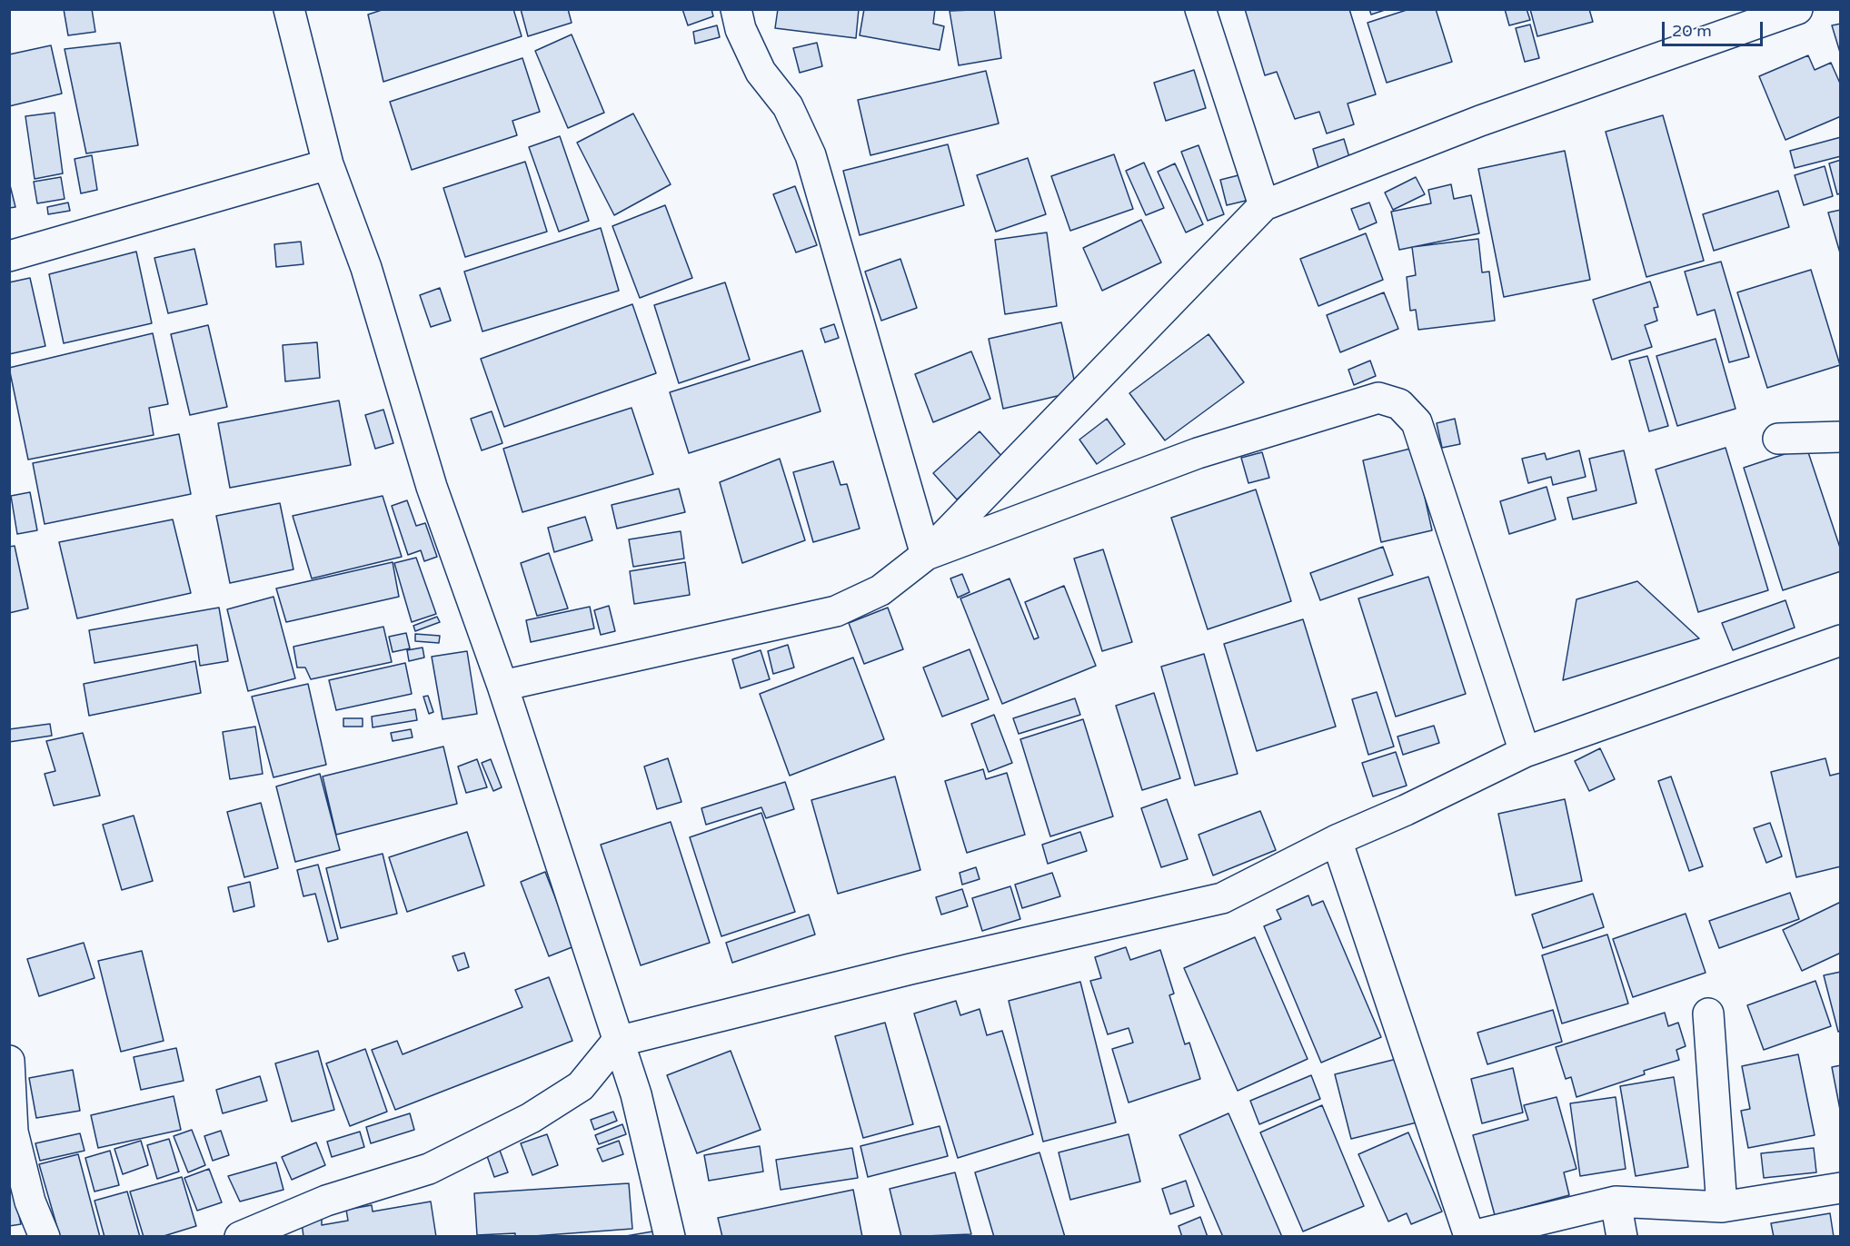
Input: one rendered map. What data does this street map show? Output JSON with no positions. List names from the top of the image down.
{
  "scale_bar": "20 m"
}
